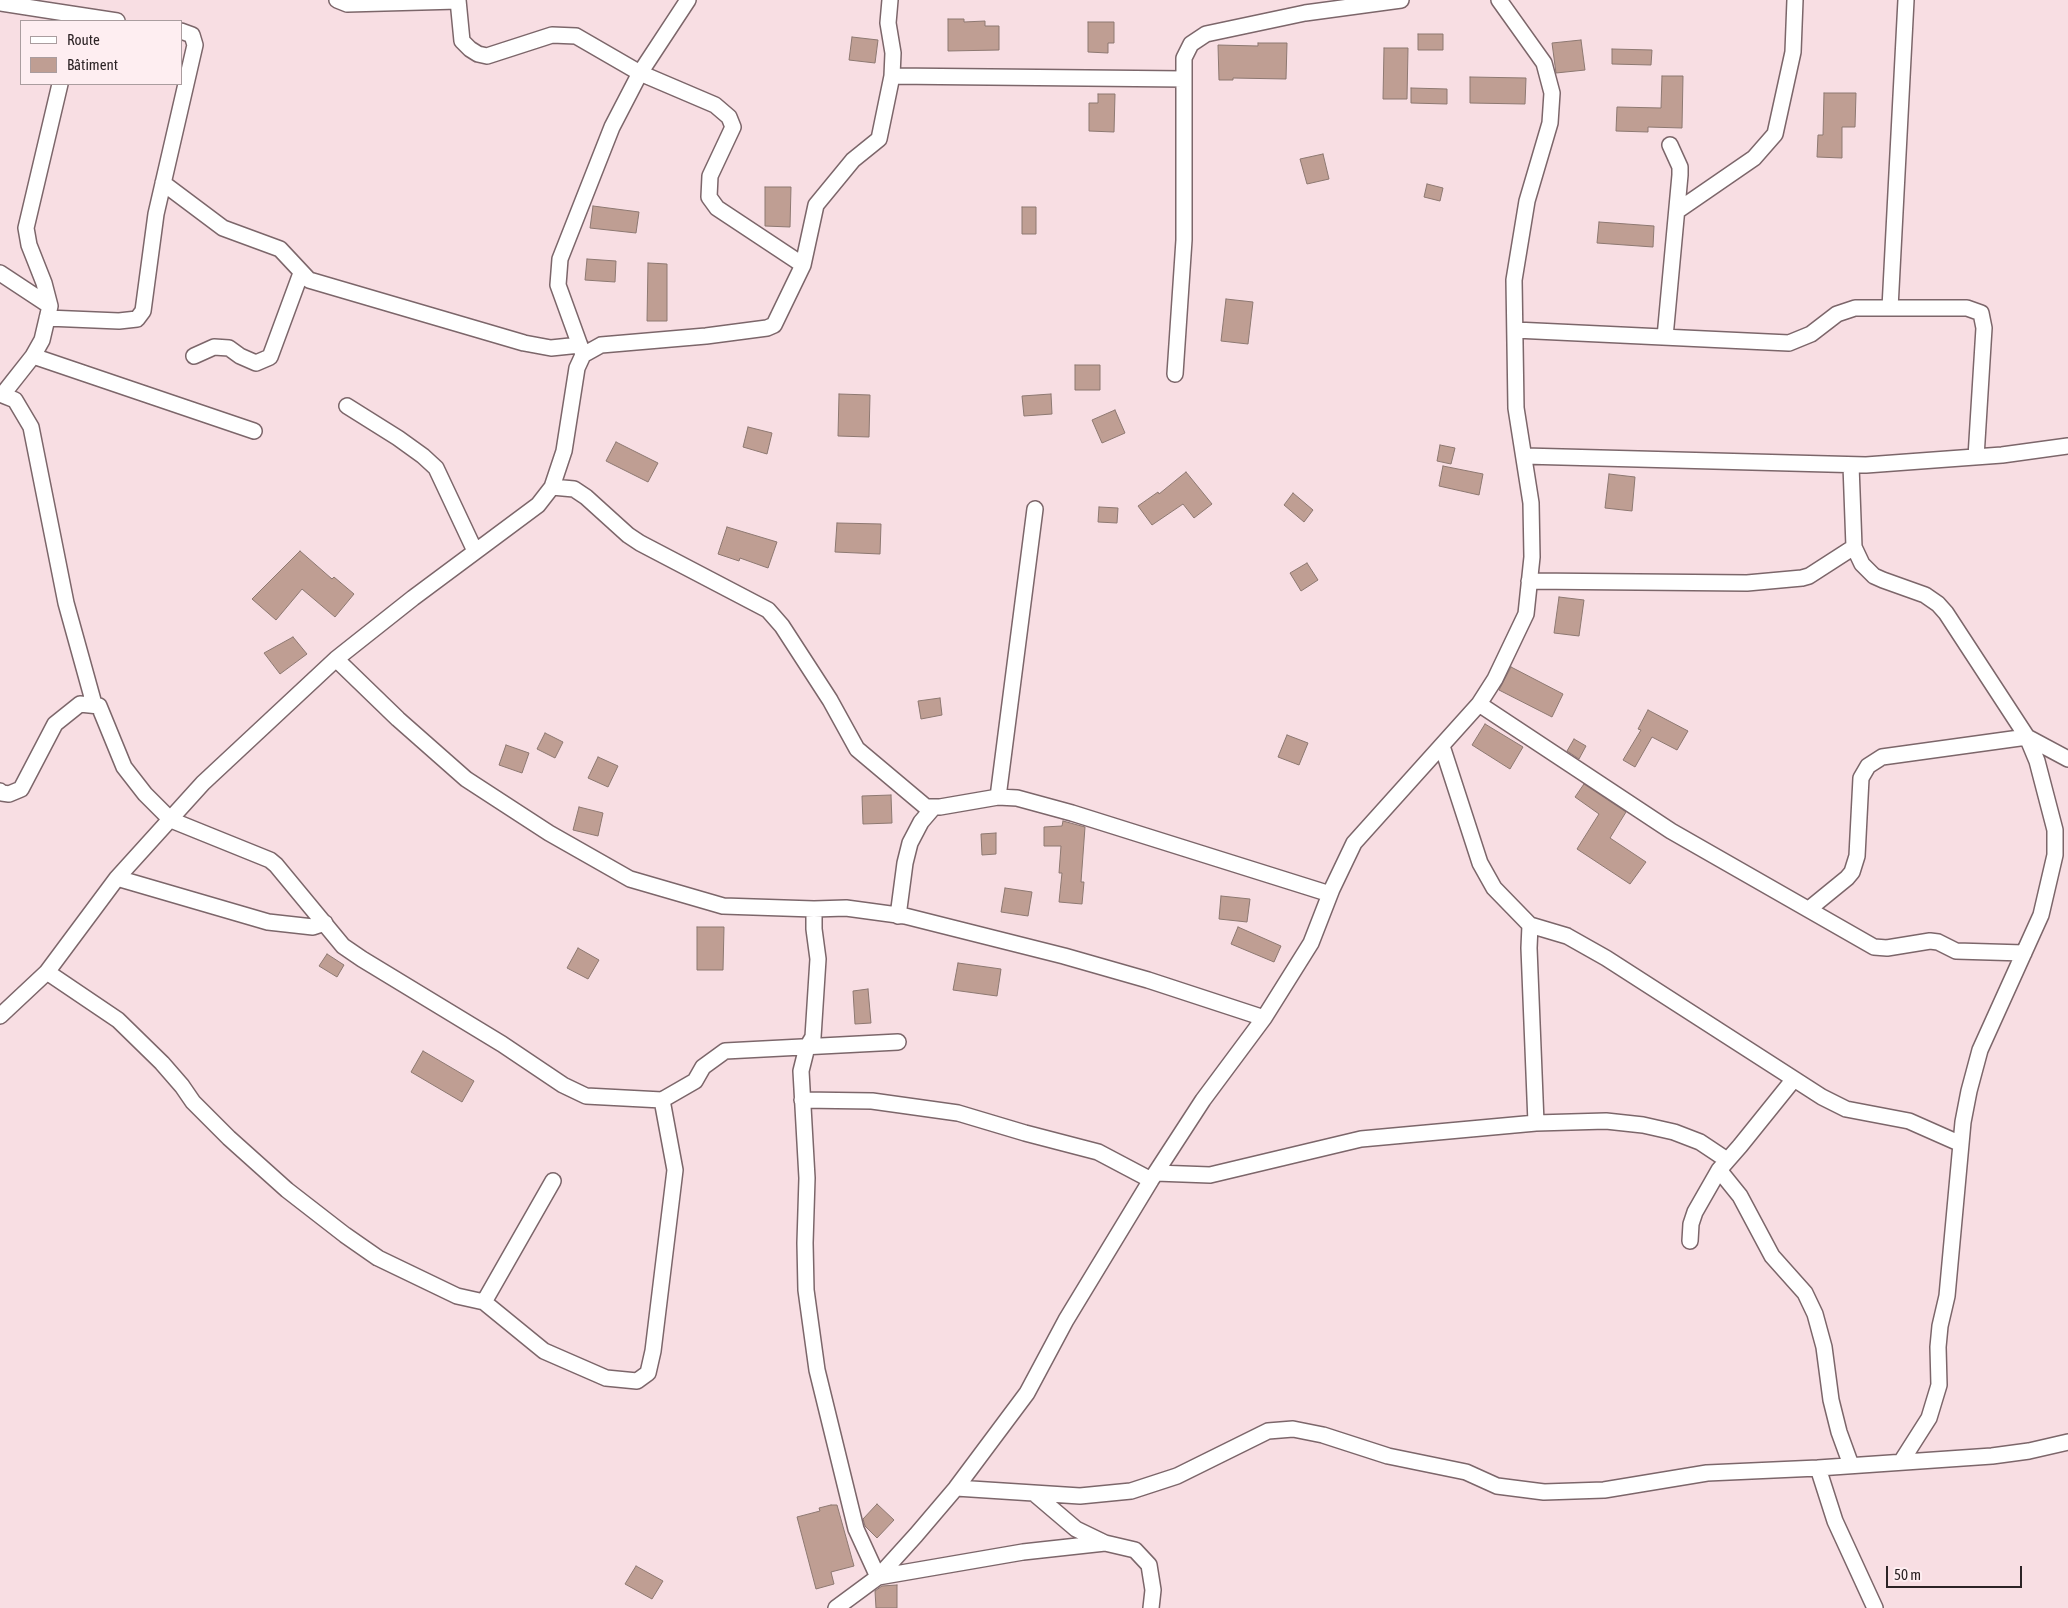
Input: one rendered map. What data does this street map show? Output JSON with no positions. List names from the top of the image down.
{
  "legend": ["Route", "Bâtiment"],
  "scale_bar": "50 m"
}
